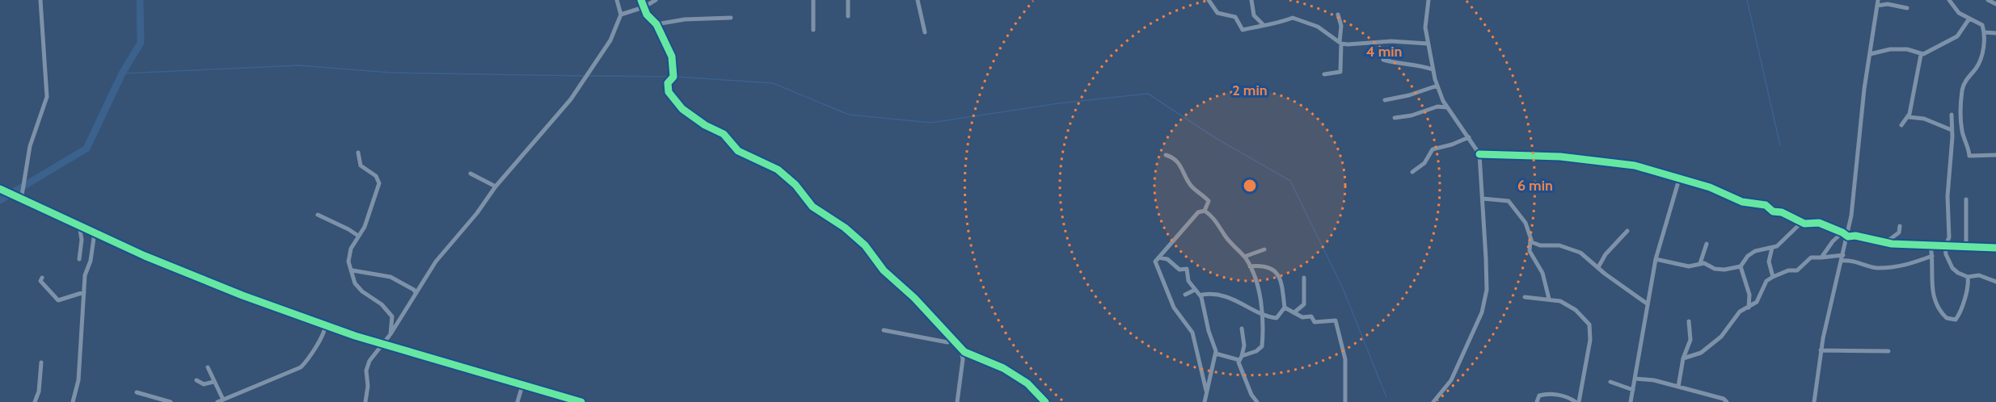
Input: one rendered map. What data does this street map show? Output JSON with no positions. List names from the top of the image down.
{
  "rings": ["4 min", "2 min", "6 min"]
}
